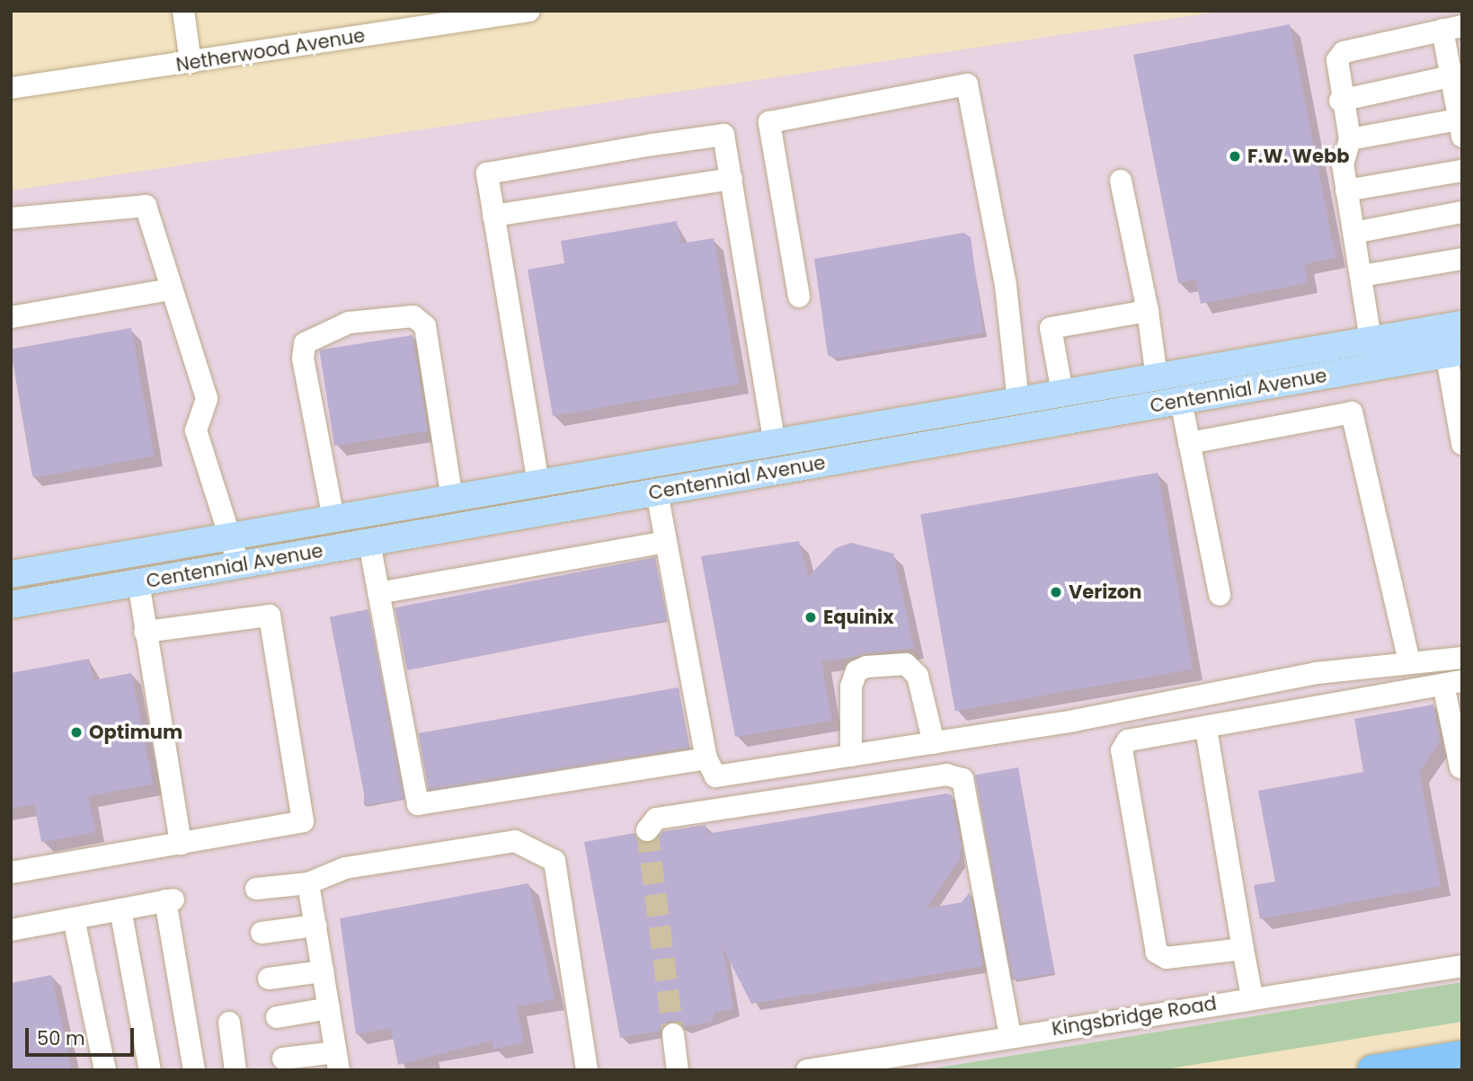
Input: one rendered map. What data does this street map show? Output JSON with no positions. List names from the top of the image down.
{
  "streets": {
    "main road": ["Centennial Avenue"],
    "street": ["Netherwood Avenue", "Kingsbridge Road"]
  },
  "places": [
    "F.W. Webb",
    "Verizon",
    "Equinix",
    "Optimum"
  ],
  "scale_bar": "50 m"
}
